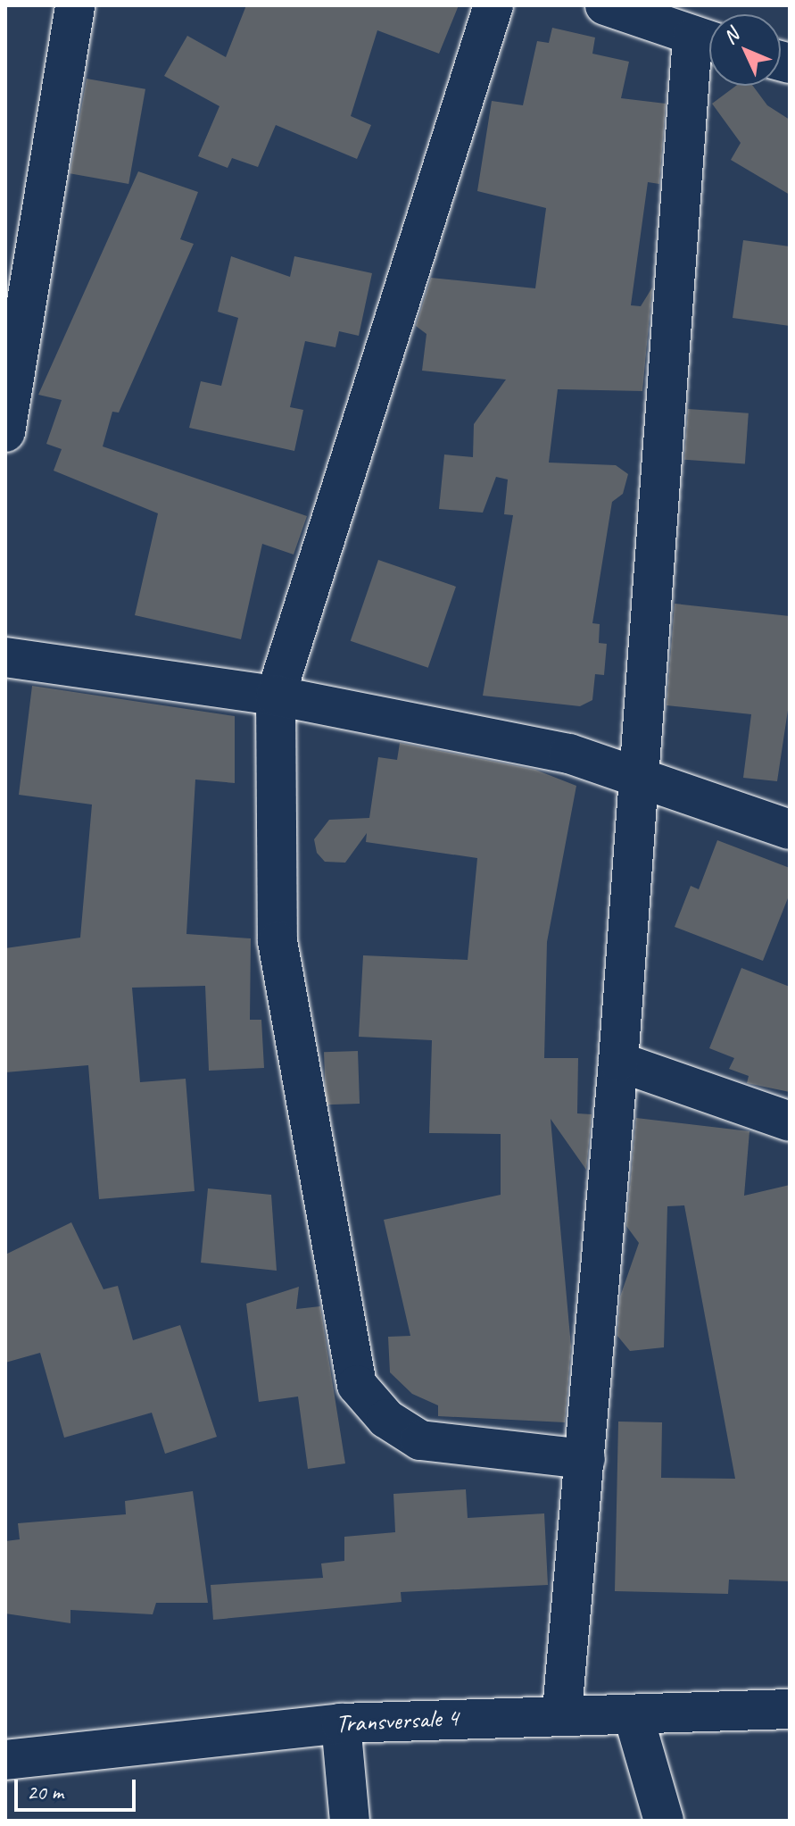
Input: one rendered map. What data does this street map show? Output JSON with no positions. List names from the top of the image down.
{
  "streets": {
    "street": ["Transversale 4"]
  },
  "scale_bar": "20 m",
  "north": "top left"
}
